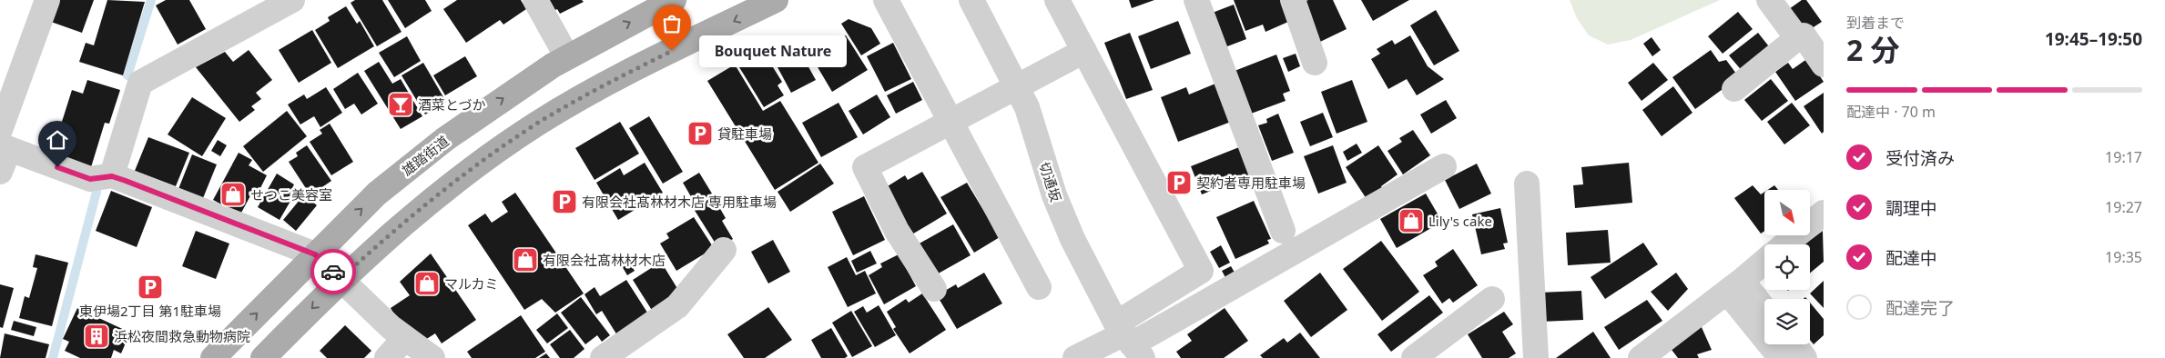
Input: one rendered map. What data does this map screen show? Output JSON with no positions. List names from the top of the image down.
{
  "streets": {
    "main road": ["雄踏街道"],
    "street": ["切通坂"]
  },
  "places": {
    "other": ["Bouquet Nature"],
    "bar": ["酒菜とづか"],
    "parking": [
      "貸駐車場",
      "契約者専用駐車場",
      "有限会社髙林材木店 専用駐車場",
      "東伊場2丁目 第1駐車場"
    ],
    "shop": [
      "せつこ美容室",
      "Lily's cake",
      "有限会社髙林材木店",
      "マルカミ"
    ],
    "building": ["浜松夜間救急動物病院"]
  },
  "north": "bottom right",
  "page": {
    "heading": ["2 分", "到着まで", "19:45–19:50"],
    "bubble": "Bouquet Nature",
    "bar": "配達中 · 70 m",
    "list": [
      ["受付済み", "19:17"],
      ["調理中", "19:27"],
      ["配達中", "19:35"],
      "配達完了"
    ]
  }
}
